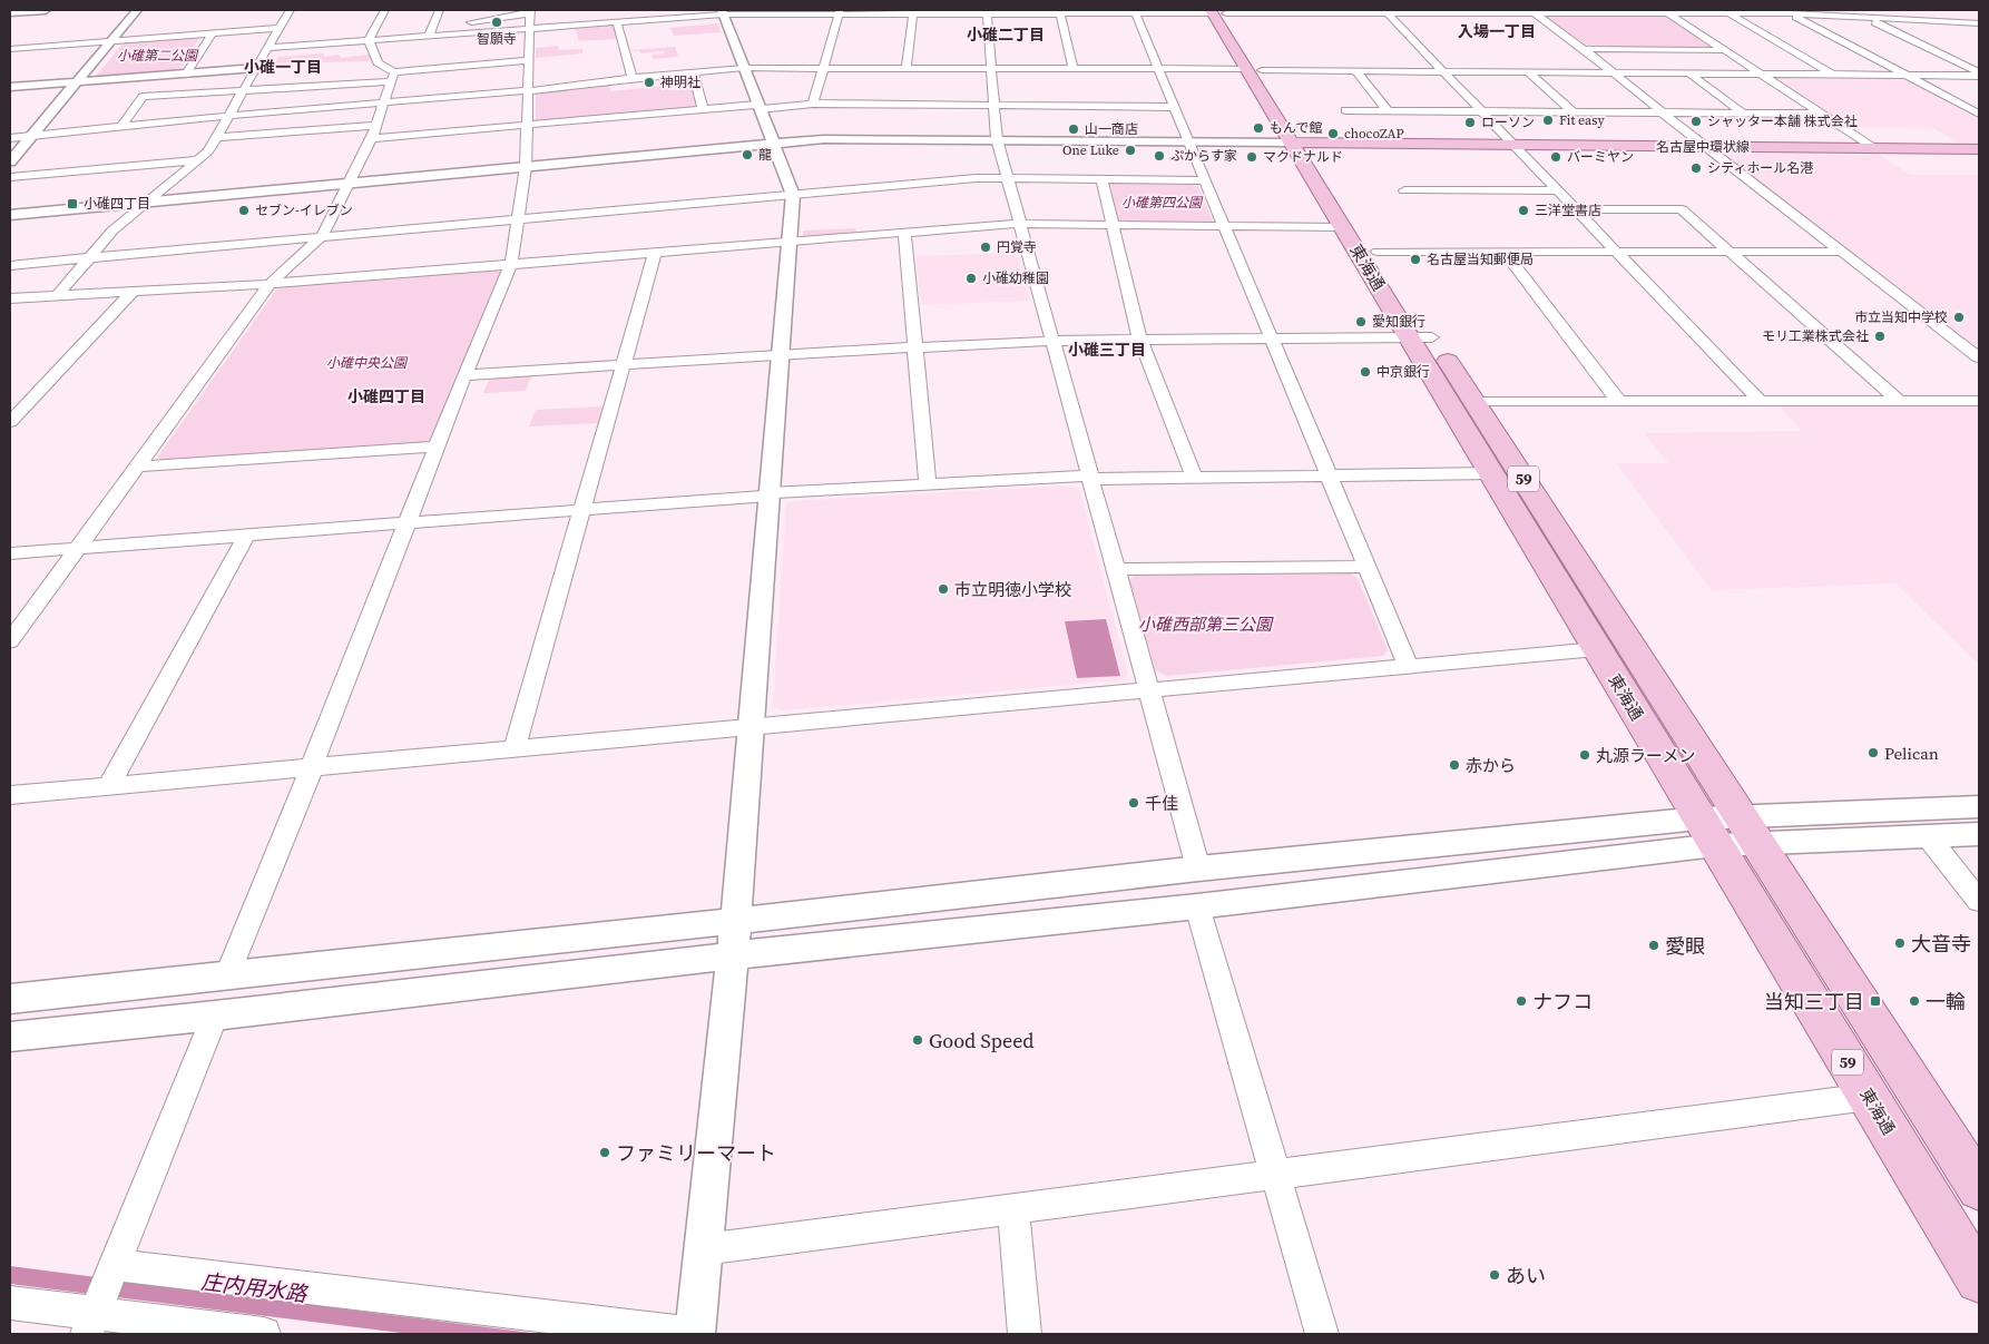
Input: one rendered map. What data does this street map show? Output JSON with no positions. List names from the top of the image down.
{
  "streets": {
    "main road": ["名古屋中環状線", "東海通", "59"]
  },
  "crossings": [
    ["名古屋中環状線", "東海通"]
  ],
  "districts": [
    "入場一丁目",
    "小碓二丁目",
    "小碓一丁目",
    "小碓三丁目",
    "小碓四丁目"
  ],
  "water": ["庄内用水路"],
  "parks": [
    "小碓第二公園",
    "小碓第四公園",
    "小碓中央公園",
    "小碓西部第三公園"
  ],
  "places": {
    "other": [
      "智願寺",
      "神明社",
      "Fit easy",
      "シャッター本舗 株式会社",
      "ローソン",
      "もんで館",
      "山一商店",
      "chocoZAP",
      "One Luke",
      "龍",
      "ぷからす家",
      "マクドナルド",
      "バーミヤン",
      "シティホール名港",
      "セブン-イレブン",
      "三洋堂書店",
      "円覚寺",
      "名古屋当知郵便局",
      "小碓幼稚園",
      "市立当知中学校",
      "愛知銀行",
      "モリ工業株式会社",
      "中京銀行",
      "市立明徳小学校",
      "Pelican",
      "丸源ラーメン",
      "赤から",
      "千佳",
      "大音寺",
      "愛眼",
      "ナフコ",
      "一輪",
      "Good Speed",
      "ファミリーマート",
      "あい"
    ],
    "transit": ["小碓四丁目", "当知三丁目"]
  }
}
